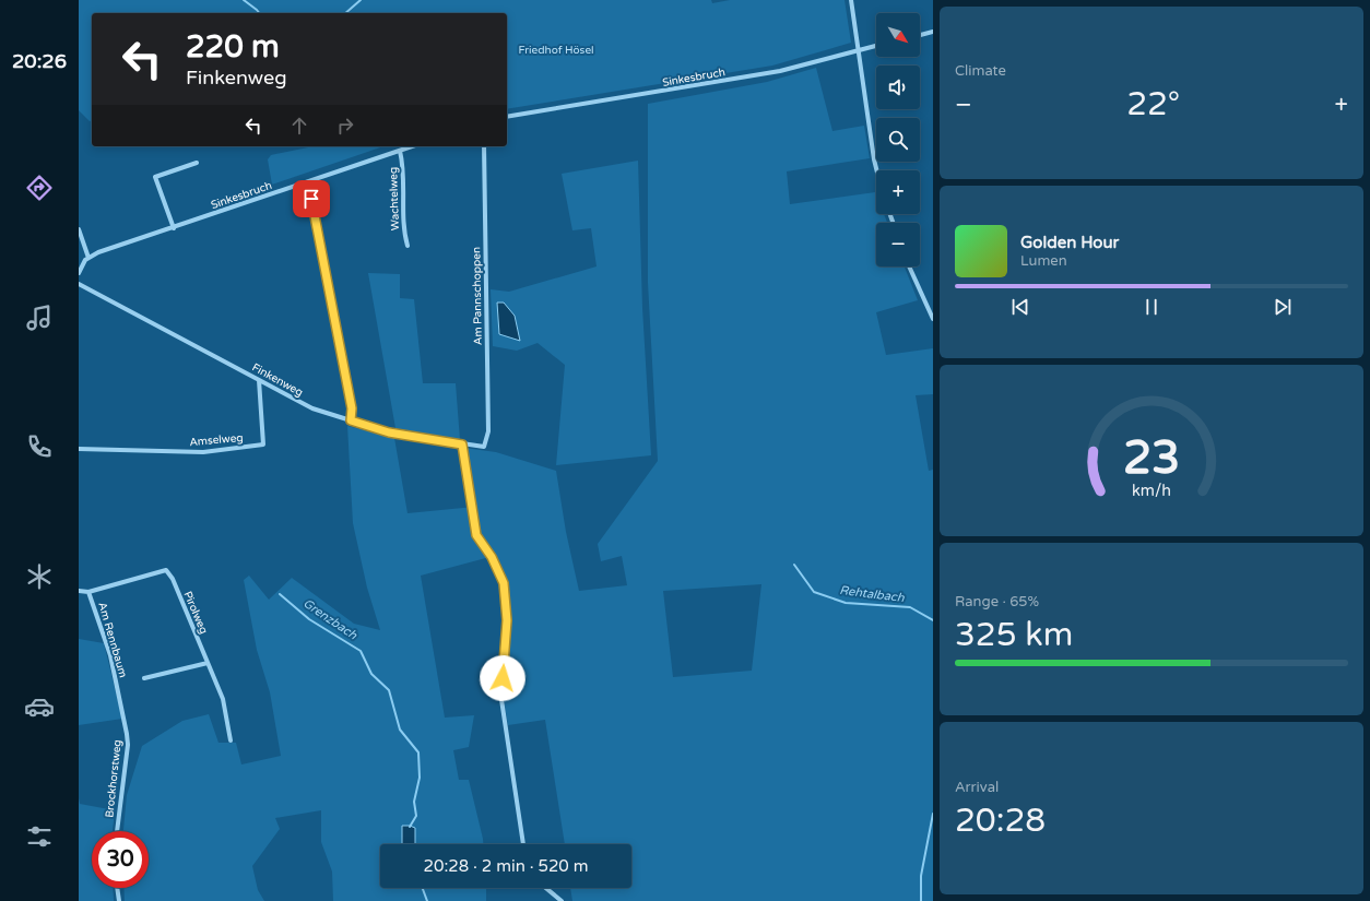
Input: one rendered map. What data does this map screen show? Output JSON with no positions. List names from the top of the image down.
{
  "streets": {
    "street": [
      "Sinkesbruch",
      "Wachtelweg",
      "Am Pannschoppen",
      "Finkenweg",
      "Amselweg",
      "Pirolweg",
      "Am Rennbaum",
      "Brockhorstweg"
    ]
  },
  "crossings": [
    ["Sinkesbruch", "Wachtelweg"],
    ["Am Pannschoppen", "Finkenweg"],
    ["Finkenweg", "Amselweg"],
    ["Pirolweg", "Am Rennbaum"],
    ["Am Rennbaum", "Brockhorstweg"]
  ],
  "water": ["Rehtalbach", "Grenzbach"],
  "parks": ["Friedhof Hösel"],
  "north": "bottom right",
  "page": {
    "tabs": "20:26",
    "tile": [
      "Climate",
      ["Range · 65%", "325 km"],
      ["Arrival", "20:28"]
    ],
    "map_buttons": ["+", "−"],
    "turn": ["220 m", "Finkenweg"],
    "heat": ["−", "22°", "+"],
    "song": ["Golden Hour", "Lumen"],
    "limit": "30",
    "trip": "20:28 · 2 min · 520 m",
    "gauge": ["23", "km/h"]
  }
}
